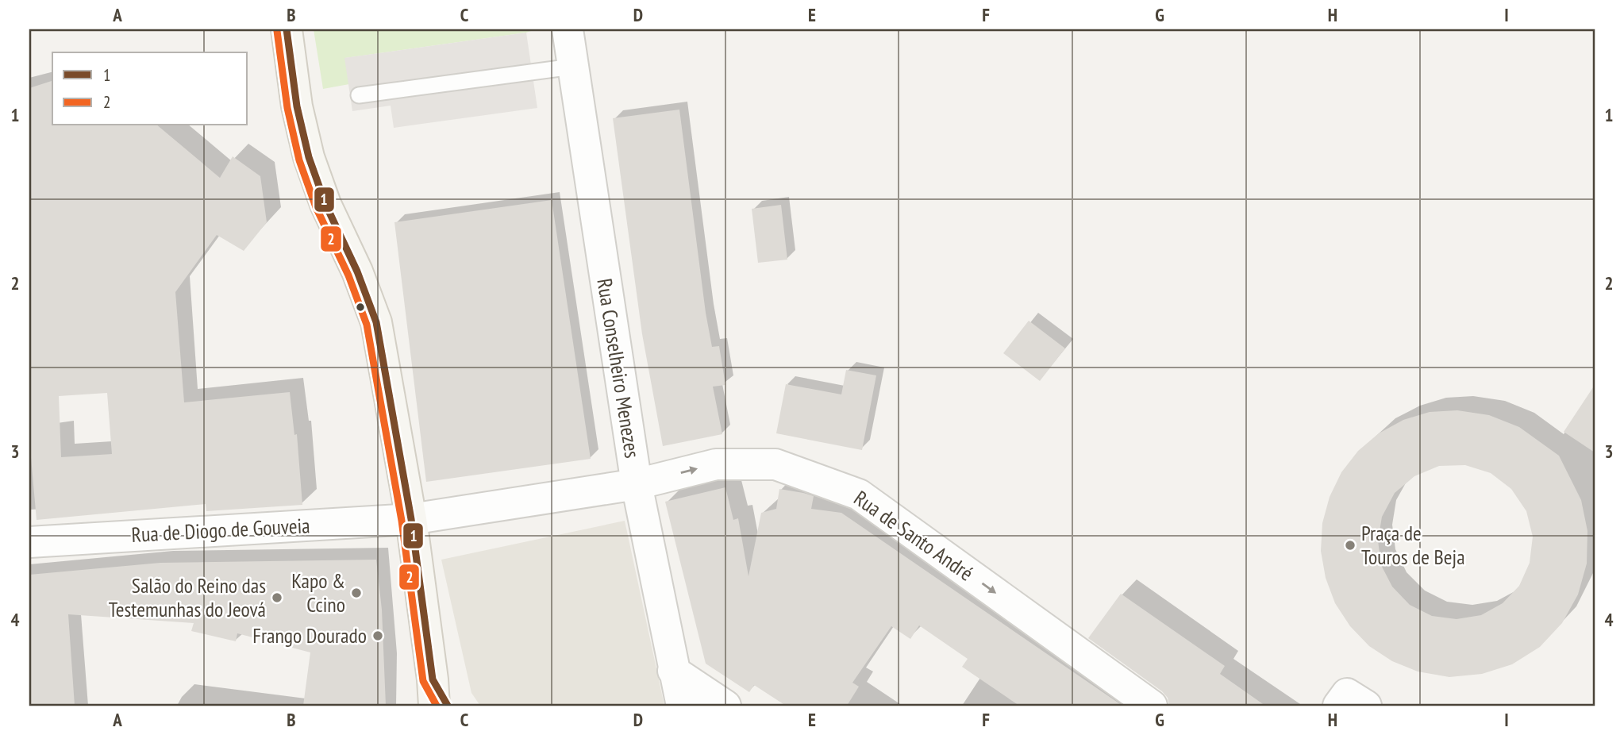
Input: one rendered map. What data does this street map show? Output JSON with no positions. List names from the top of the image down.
{
  "streets": {
    "street": ["Rua Conselheiro Menezes", "Rua de Diogo de Gouveia", "Rua de Santo André"]
  },
  "crossings": [
    ["Rua Conselheiro Menezes", "Rua de Santo André"],
    ["Rua de Diogo de Gouveia", "Rua de Santo André"]
  ],
  "one_way": ["Rua de Santo André"],
  "places": [
    "Praça de Touros de Beja",
    "Kapo & Ccino",
    "Salão do Reino das Testemunhas do Jeová",
    "Frango Dourado"
  ],
  "lines": ["transit line 1", "transit line 2"],
  "legend": ["1", "2"],
  "grid": {
    "columns": [
      "A",
      "B",
      "C",
      "D",
      "E",
      "F",
      "G",
      "H",
      "I"
    ],
    "rows": [
      "1",
      "2",
      "3",
      "4"
    ]
  }
}
